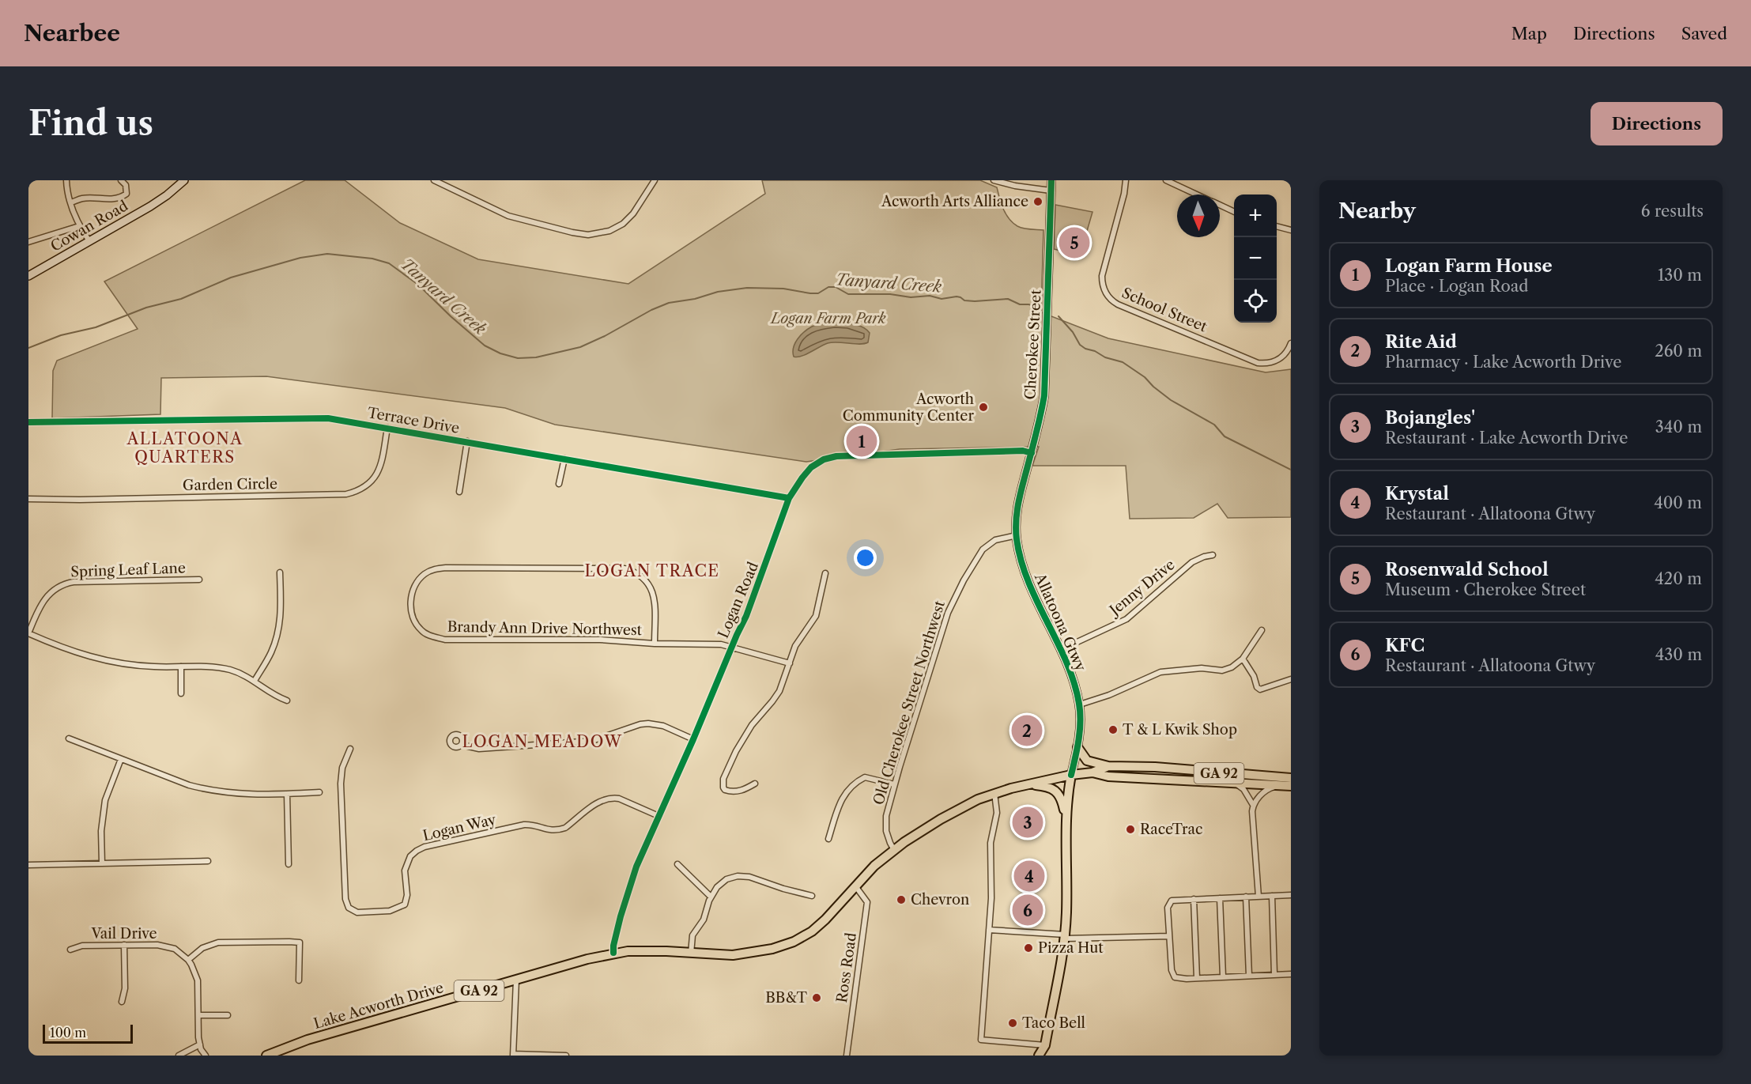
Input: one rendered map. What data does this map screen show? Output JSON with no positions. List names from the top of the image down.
{
  "streets": {
    "main road": ["Allatoona Gtwy", "GA 92", "Lake Acworth Drive"],
    "street": [
      "Cowan Road",
      "School Street",
      "Cherokee Street",
      "Terrace Drive",
      "Garden Circle",
      "Spring Leaf Lane",
      "Jenny Drive",
      "Logan Road",
      "Brandy Ann Drive Northwest",
      "Old Cherokee Street Northwest",
      "Logan Way",
      "Vail Drive",
      "Ross Road"
    ]
  },
  "crossings": [
    ["Cherokee Street", "Logan Road"],
    ["Cherokee Street", "Allatoona Gtwy"],
    ["Cherokee Street", "Old Cherokee Street Northwest"],
    ["Terrace Drive", "Garden Circle"],
    ["Terrace Drive", "Logan Road"],
    ["Jenny Drive", "Allatoona Gtwy"],
    ["Logan Road", "Brandy Ann Drive Northwest"],
    ["Logan Road", "Logan Way"],
    ["Logan Road", "Lake Acworth Drive"],
    ["Allatoona Gtwy", "Old Cherokee Street Northwest"],
    ["Allatoona Gtwy", "Lake Acworth Drive"],
    ["Old Cherokee Street Northwest", "Lake Acworth Drive"],
    ["Ross Road", "Lake Acworth Drive"]
  ],
  "districts": ["ALLATOONA QUARTERS", "LOGAN TRACE", "LOGAN MEADOW"],
  "water": ["Tanyard Creek"],
  "parks": ["Logan Farm Park"],
  "places": [
    "Acworth Arts Alliance",
    "Acworth Community Center",
    "T & L Kwik Shop",
    "RaceTrac",
    "Chevron",
    "Pizza Hut",
    "BB&T",
    "Taco Bell"
  ],
  "scale_bar": "100 m",
  "north": "bottom",
  "page": {
    "header": "Nearbee",
    "nav": ["Map", "Directions", "Saved"],
    "buttons": "Directions",
    "title": "Find us",
    "heading": ["Nearby", "6 results"],
    "map_buttons": ["+", "−"],
    "pins": [
      "5",
      "1",
      "2",
      "3",
      "4",
      "6"
    ],
    "list": [
      {
        "mark": "1",
        "name": "Logan Farm House",
        "note": "Place · Logan Road",
        "value": "130 m"
      },
      {
        "mark": "2",
        "name": "Rite Aid",
        "note": "Pharmacy · Lake Acworth Drive",
        "value": "260 m"
      },
      {
        "mark": "3",
        "name": "Bojangles'",
        "note": "Restaurant · Lake Acworth Drive",
        "value": "340 m"
      },
      {
        "mark": "4",
        "name": "Krystal",
        "note": "Restaurant · Allatoona Gtwy",
        "value": "400 m"
      },
      {
        "mark": "5",
        "name": "Rosenwald School",
        "note": "Museum · Cherokee Street",
        "value": "420 m"
      },
      {
        "mark": "6",
        "name": "KFC",
        "note": "Restaurant · Allatoona Gtwy",
        "value": "430 m"
      }
    ],
    "scale": "100 m"
  }
}
